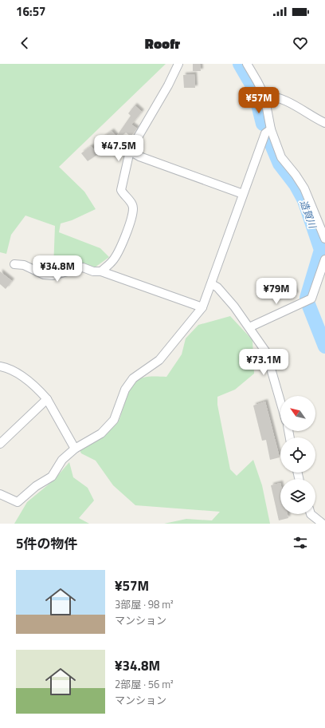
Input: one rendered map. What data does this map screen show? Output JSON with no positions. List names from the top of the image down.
{
  "water": ["造賀川"],
  "north": "top left",
  "page": {
    "status": "16:57",
    "header": "Roofr",
    "price": [
      "¥57M",
      "¥47.5M",
      "¥34.8M",
      "¥79M",
      "¥73.1M"
    ],
    "heading": "5件の物件",
    "list": [
      {
        "name": "¥57M",
        "note": "3部屋 · 98 m² · マンション"
      },
      {
        "name": "¥34.8M",
        "note": "2部屋 · 56 m² · マンション"
      }
    ]
  }
}
